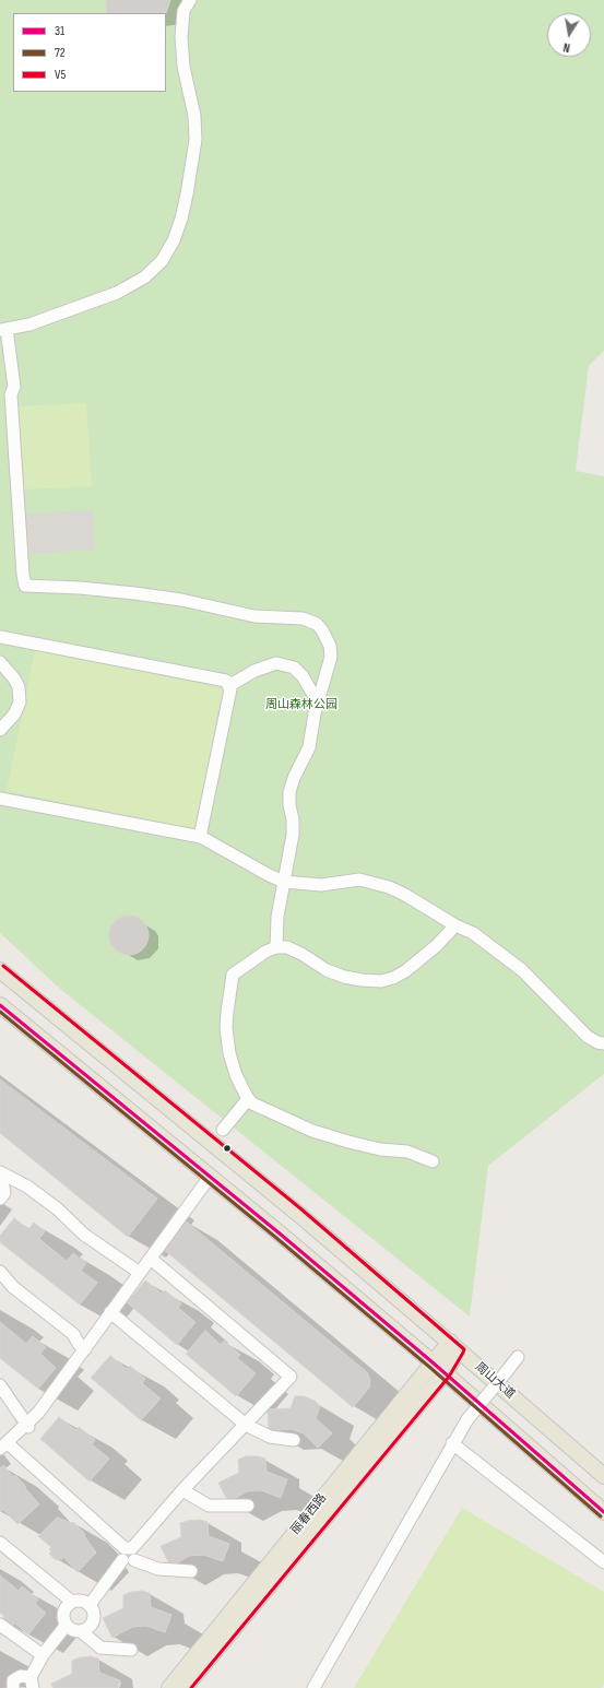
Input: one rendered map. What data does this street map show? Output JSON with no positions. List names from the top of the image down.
{
  "streets": {
    "main road": ["周山大道", "丽春西路"]
  },
  "crossings": [
    ["周山大道", "丽春西路"]
  ],
  "parks": ["周山森林公园"],
  "lines": ["transit line V5", "transit line 31", "transit line 72"],
  "legend": ["31", "72", "V5"],
  "north": "bottom"
}
